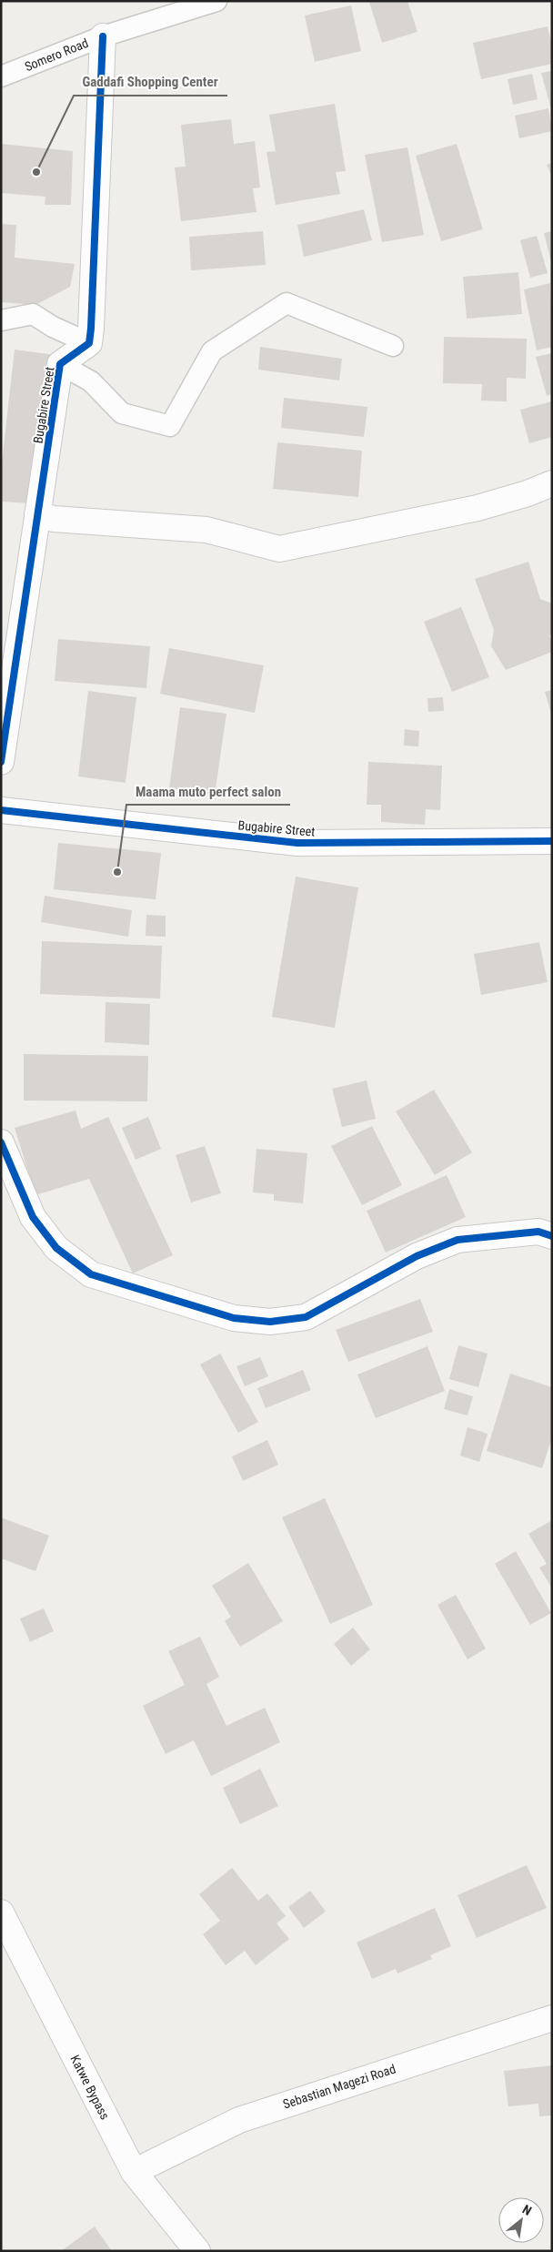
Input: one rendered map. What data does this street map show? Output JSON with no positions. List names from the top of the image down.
{
  "streets": {
    "street": ["Bugabire Street", "Sebastian Magezi Road", "Katwe Bypass"],
    "lane": ["Somero Road"]
  },
  "crossings": [
    ["Sebastian Magezi Road", "Katwe Bypass"]
  ],
  "places": ["Gaddafi Shopping Center", "Maama muto perfect salon"],
  "north": "top right"
}
